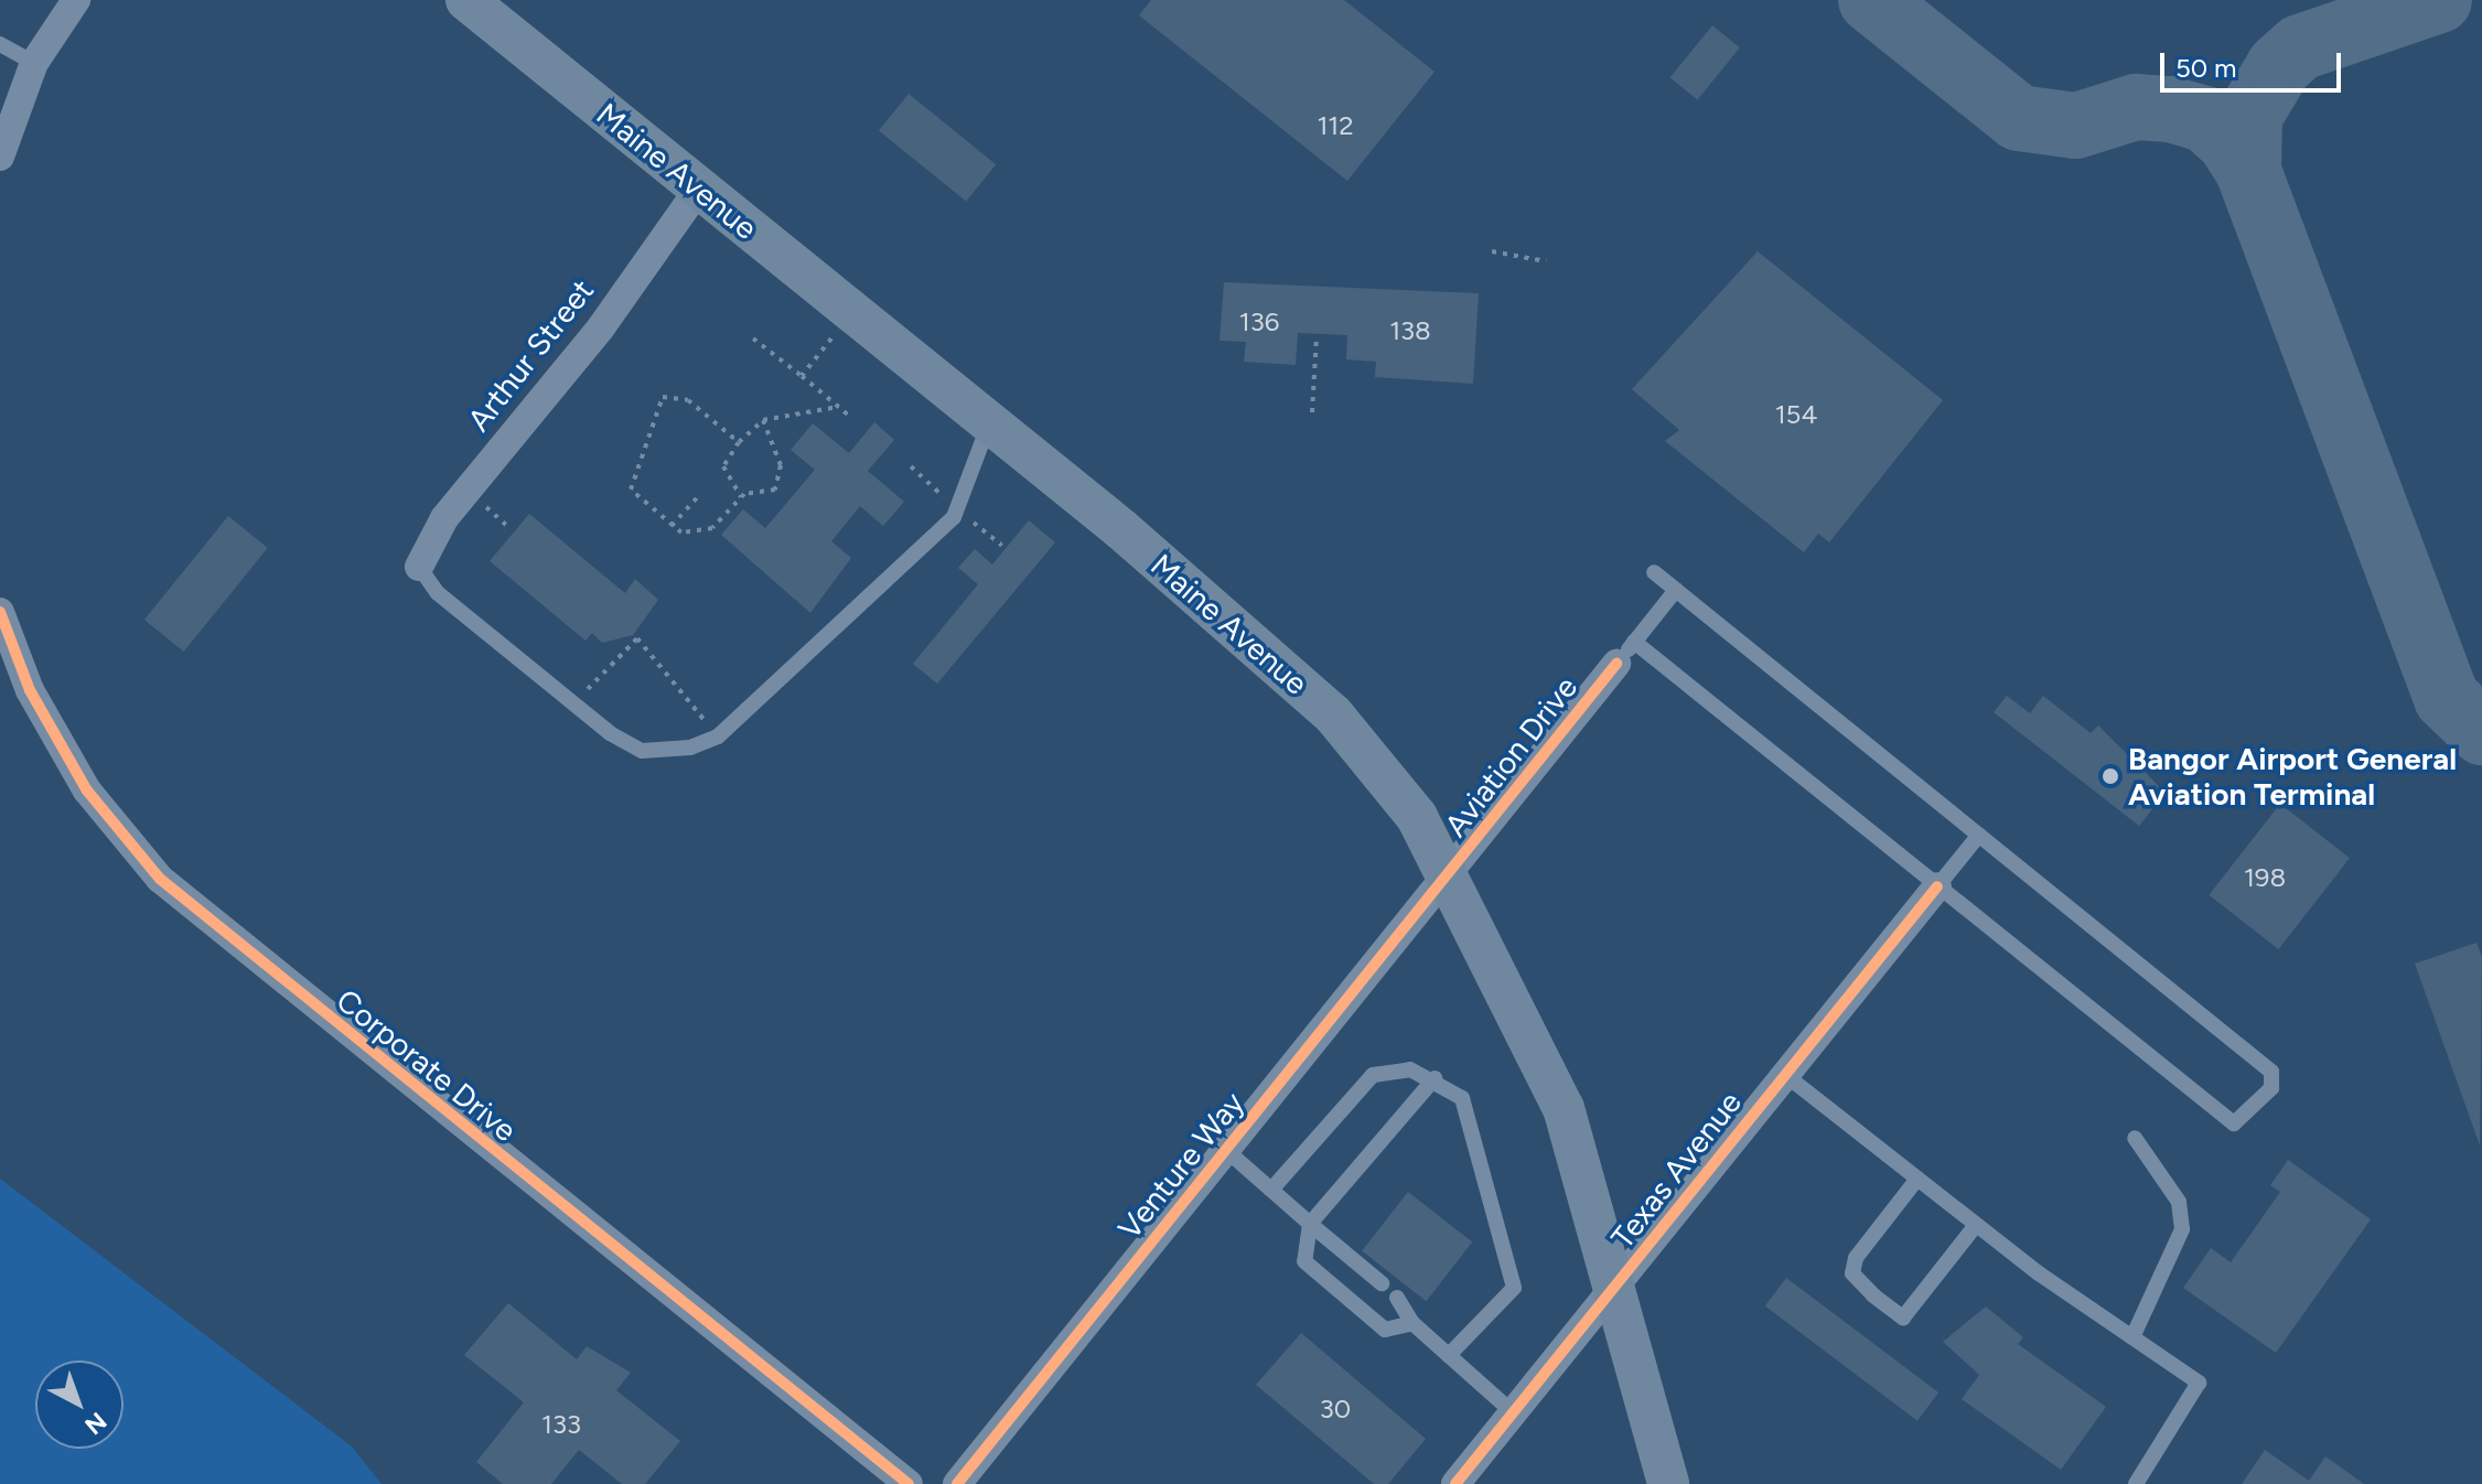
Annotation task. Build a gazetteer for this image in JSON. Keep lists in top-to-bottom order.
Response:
{
  "streets": {
    "main road": ["Maine Avenue"],
    "street": [
      "Arthur Street",
      "Aviation Drive",
      "Corporate Drive",
      "Venture Way",
      "Texas Avenue"
    ]
  },
  "crossings": [
    ["Maine Avenue", "Arthur Street"],
    ["Maine Avenue", "Aviation Drive"],
    ["Maine Avenue", "Venture Way"],
    ["Maine Avenue", "Texas Avenue"],
    ["Aviation Drive", "Venture Way"]
  ],
  "places": ["Bangor Airport General Aviation Terminal"],
  "house_numbers": [
    "112",
    "136",
    "138",
    "154",
    "198",
    "30",
    "133"
  ],
  "scale_bar": "50 m",
  "north": "bottom right"
}
